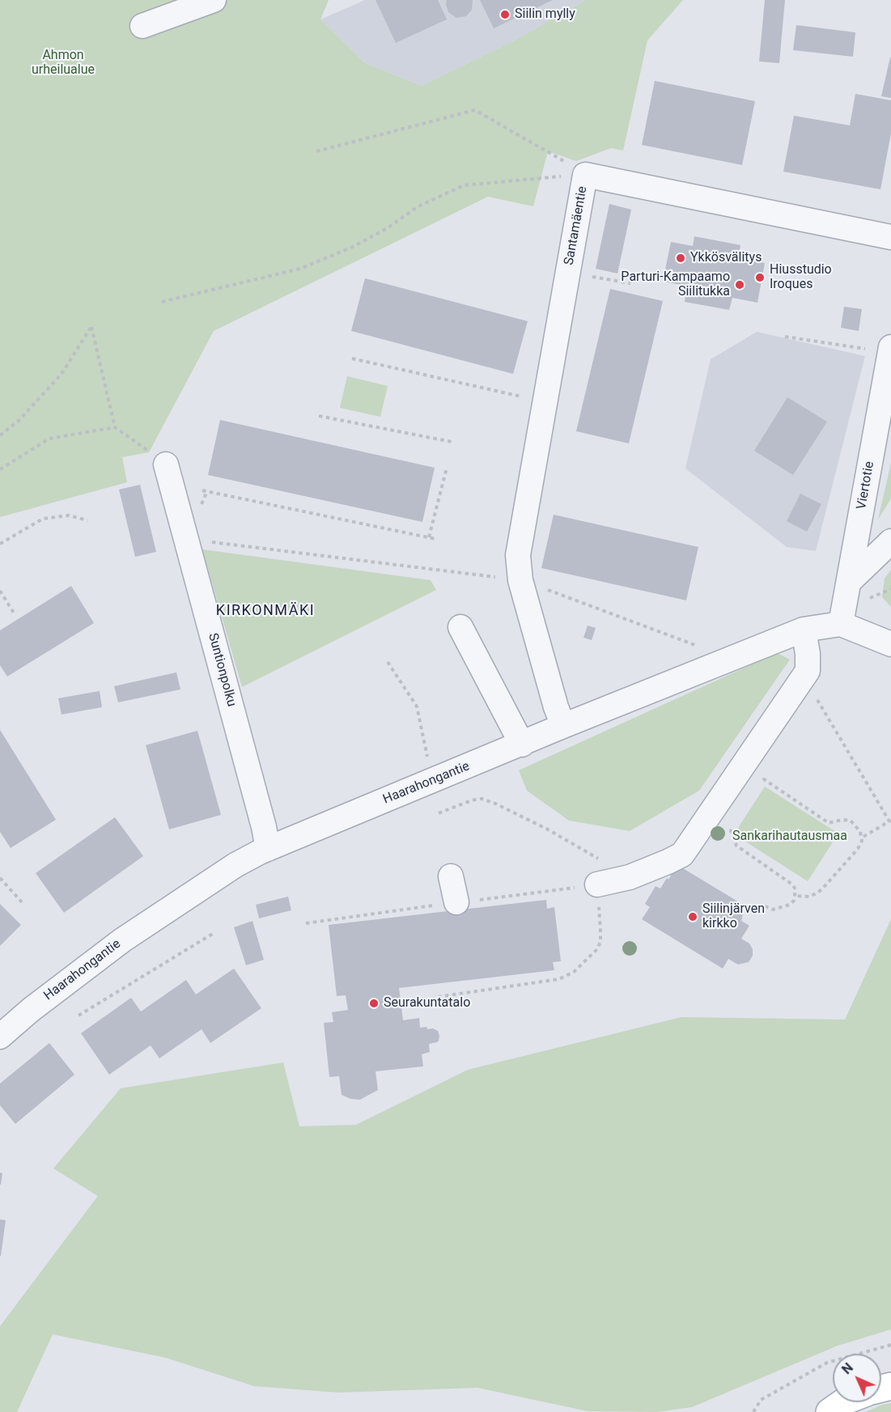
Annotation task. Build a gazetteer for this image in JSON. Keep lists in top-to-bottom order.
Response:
{
  "streets": {
    "street": [
      "Santamäentie",
      "Viertotie",
      "Suntionpolku",
      "Haarahongantie"
    ]
  },
  "crossings": [
    ["Santamäentie", "Haarahongantie"],
    ["Viertotie", "Haarahongantie"],
    ["Suntionpolku", "Haarahongantie"]
  ],
  "districts": ["KIRKONMÄKI"],
  "parks": ["Ahmon urheilualue", "Sankarihautausmaa"],
  "places": [
    "Siilin mylly",
    "Ykkösvälitys",
    "Hiusstudio Iroques",
    "Parturi-Kampaamo Siilitukka",
    "Siilinjärven kirkko",
    "Seurakuntatalo"
  ],
  "north": "top left"
}
